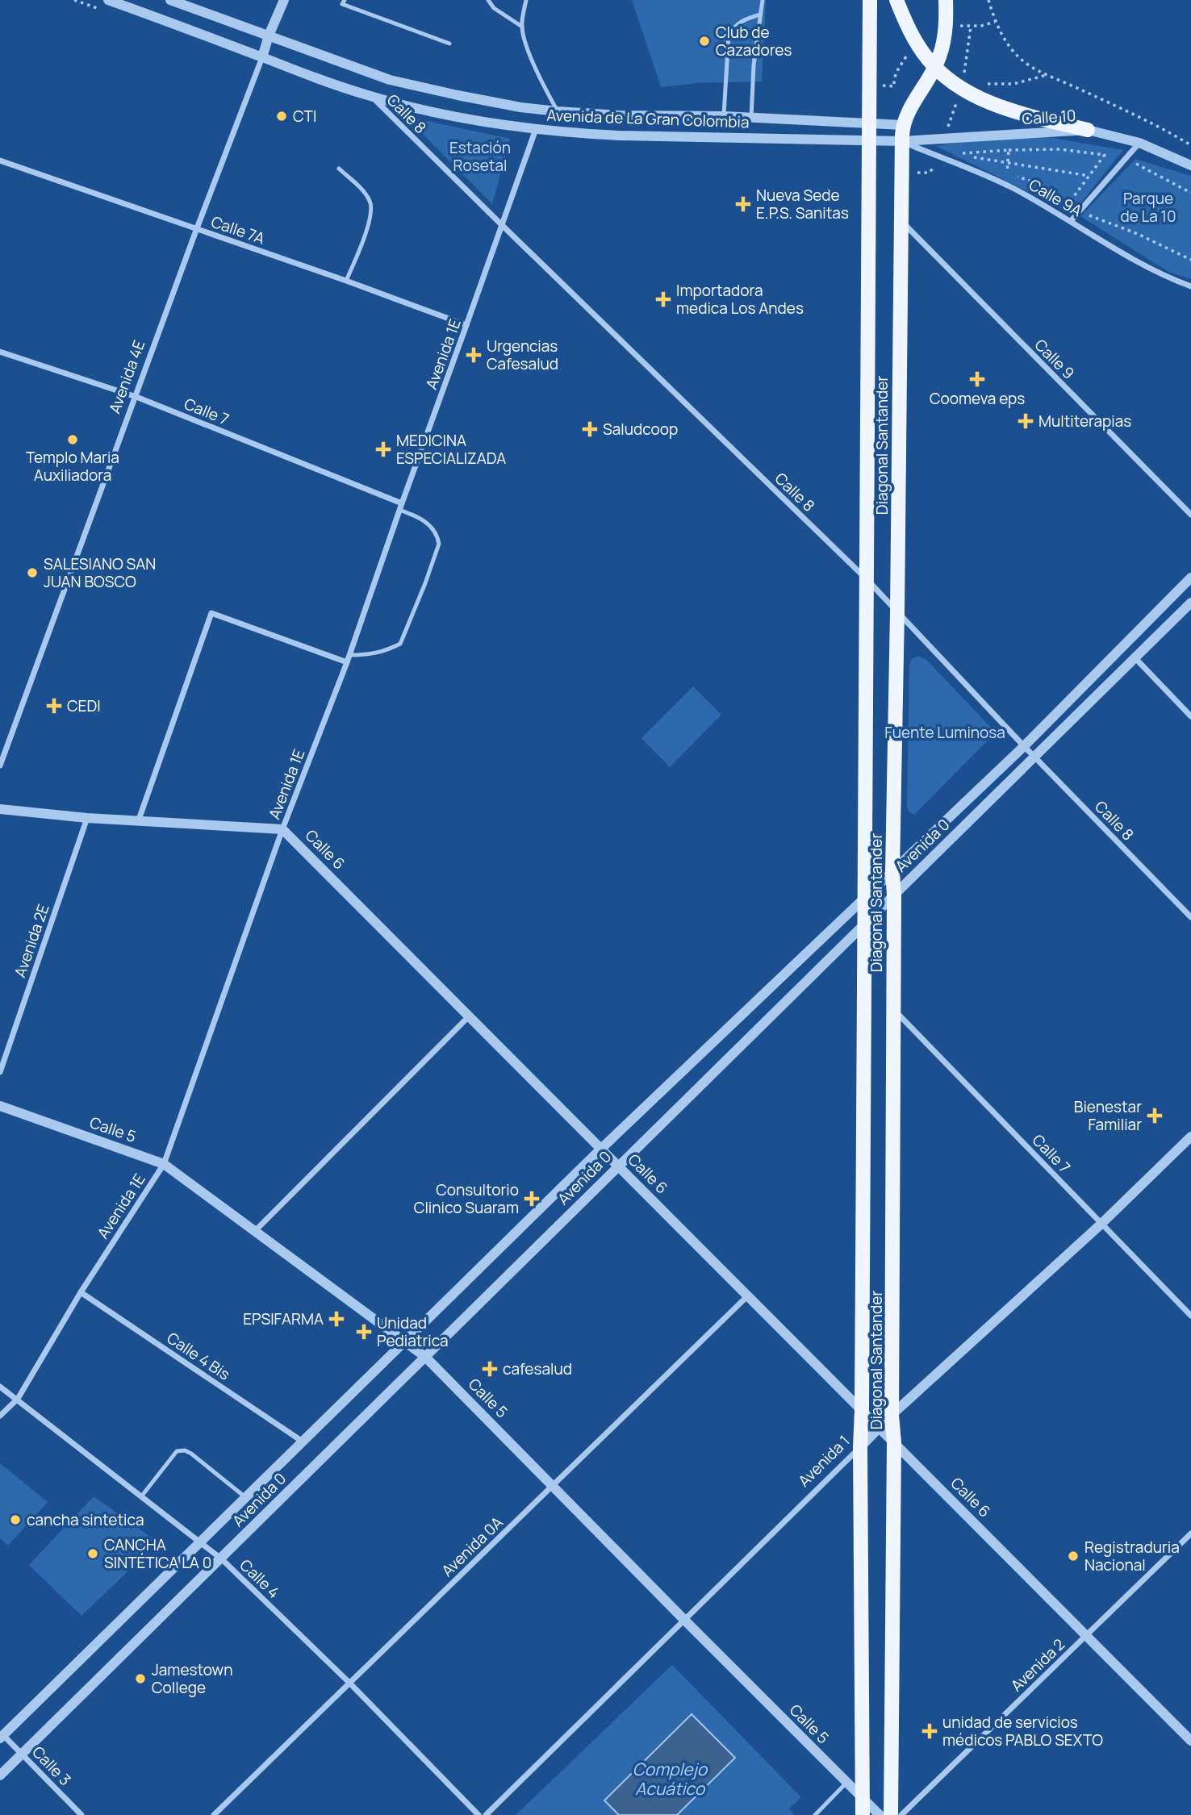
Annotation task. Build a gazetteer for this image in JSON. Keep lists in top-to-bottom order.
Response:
{
  "streets": {
    "main road": ["Diagonal Santander"],
    "street": [
      "Calle 8",
      "Calle 10",
      "Avenida de La Gran Colombia",
      "Calle 9A",
      "Calle 7A",
      "Avenida 1E",
      "Calle 9",
      "Avenida 4E",
      "Calle 7",
      "Avenida 0",
      "Calle 6",
      "Avenida 2E",
      "Calle 5",
      "Calle 4 Bis",
      "Avenida 1",
      "Avenida 0A",
      "Calle 4",
      "Avenida 2",
      "Calle 3"
    ]
  },
  "crossings": [
    ["Calle 8", "Avenida de La Gran Colombia"],
    ["Calle 8", "Avenida 1E"],
    ["Calle 8", "Diagonal Santander"],
    ["Calle 8", "Avenida 0"],
    ["Calle 10", "Avenida de La Gran Colombia"],
    ["Calle 10", "Calle 9A"],
    ["Calle 10", "Diagonal Santander"],
    ["Avenida de La Gran Colombia", "Calle 9A"],
    ["Avenida de La Gran Colombia", "Avenida 1E"],
    ["Avenida de La Gran Colombia", "Avenida 4E"],
    ["Avenida de La Gran Colombia", "Diagonal Santander"],
    ["Calle 9A", "Diagonal Santander"],
    ["Calle 7A", "Avenida 1E"],
    ["Calle 7A", "Avenida 4E"],
    ["Avenida 1E", "Calle 7"],
    ["Avenida 1E", "Calle 6"],
    ["Avenida 1E", "Calle 5"],
    ["Avenida 1E", "Calle 4 Bis"],
    ["Avenida 1E", "Calle 4"],
    ["Calle 9", "Diagonal Santander"],
    ["Avenida 4E", "Calle 7"],
    ["Calle 7", "Diagonal Santander"],
    ["Calle 7", "Avenida 1"],
    ["Diagonal Santander", "Avenida 0"],
    ["Diagonal Santander", "Calle 6"],
    ["Diagonal Santander", "Calle 5"],
    ["Diagonal Santander", "Avenida 1"],
    ["Avenida 0", "Calle 6"],
    ["Avenida 0", "Calle 5"],
    ["Avenida 0", "Calle 4 Bis"],
    ["Avenida 0", "Calle 4"],
    ["Avenida 0", "Calle 3"],
    ["Calle 6", "Avenida 2E"],
    ["Calle 6", "Avenida 1"],
    ["Calle 6", "Avenida 0A"],
    ["Calle 6", "Avenida 2"],
    ["Calle 5", "Avenida 1"],
    ["Calle 5", "Avenida 0A"],
    ["Avenida 0A", "Calle 4"]
  ],
  "water": ["Complejo Acuático"],
  "parks": ["Estación Rosetal", "Parque de La 10", "Fuente Luminosa"],
  "places": {
    "other": [
      "Club de Cazadores",
      "CTI",
      "Templo Maria Auxiliadora",
      "SALESIANO SAN JUAN BOSCO",
      "cancha sintetica",
      "CANCHA SINTÉTICA LA 0",
      "Registraduria Nacional",
      "Jamestown College"
    ],
    "health": [
      "Nueva Sede E.P.S. Sanitas",
      "Importadora medica Los Andes",
      "Urgencias Cafesalud",
      "Coomeva eps",
      "Multiterapias",
      "Saludcoop",
      "MEDICINA ESPECIALIZADA",
      "CEDI",
      "Bienestar Familiar",
      "Consultorio Clinico Suaram",
      "EPSIFARMA",
      "Unidad Pediatrica",
      "cafesalud",
      "unidad de servicios médicos PABLO SEXTO"
    ]
  }
}
